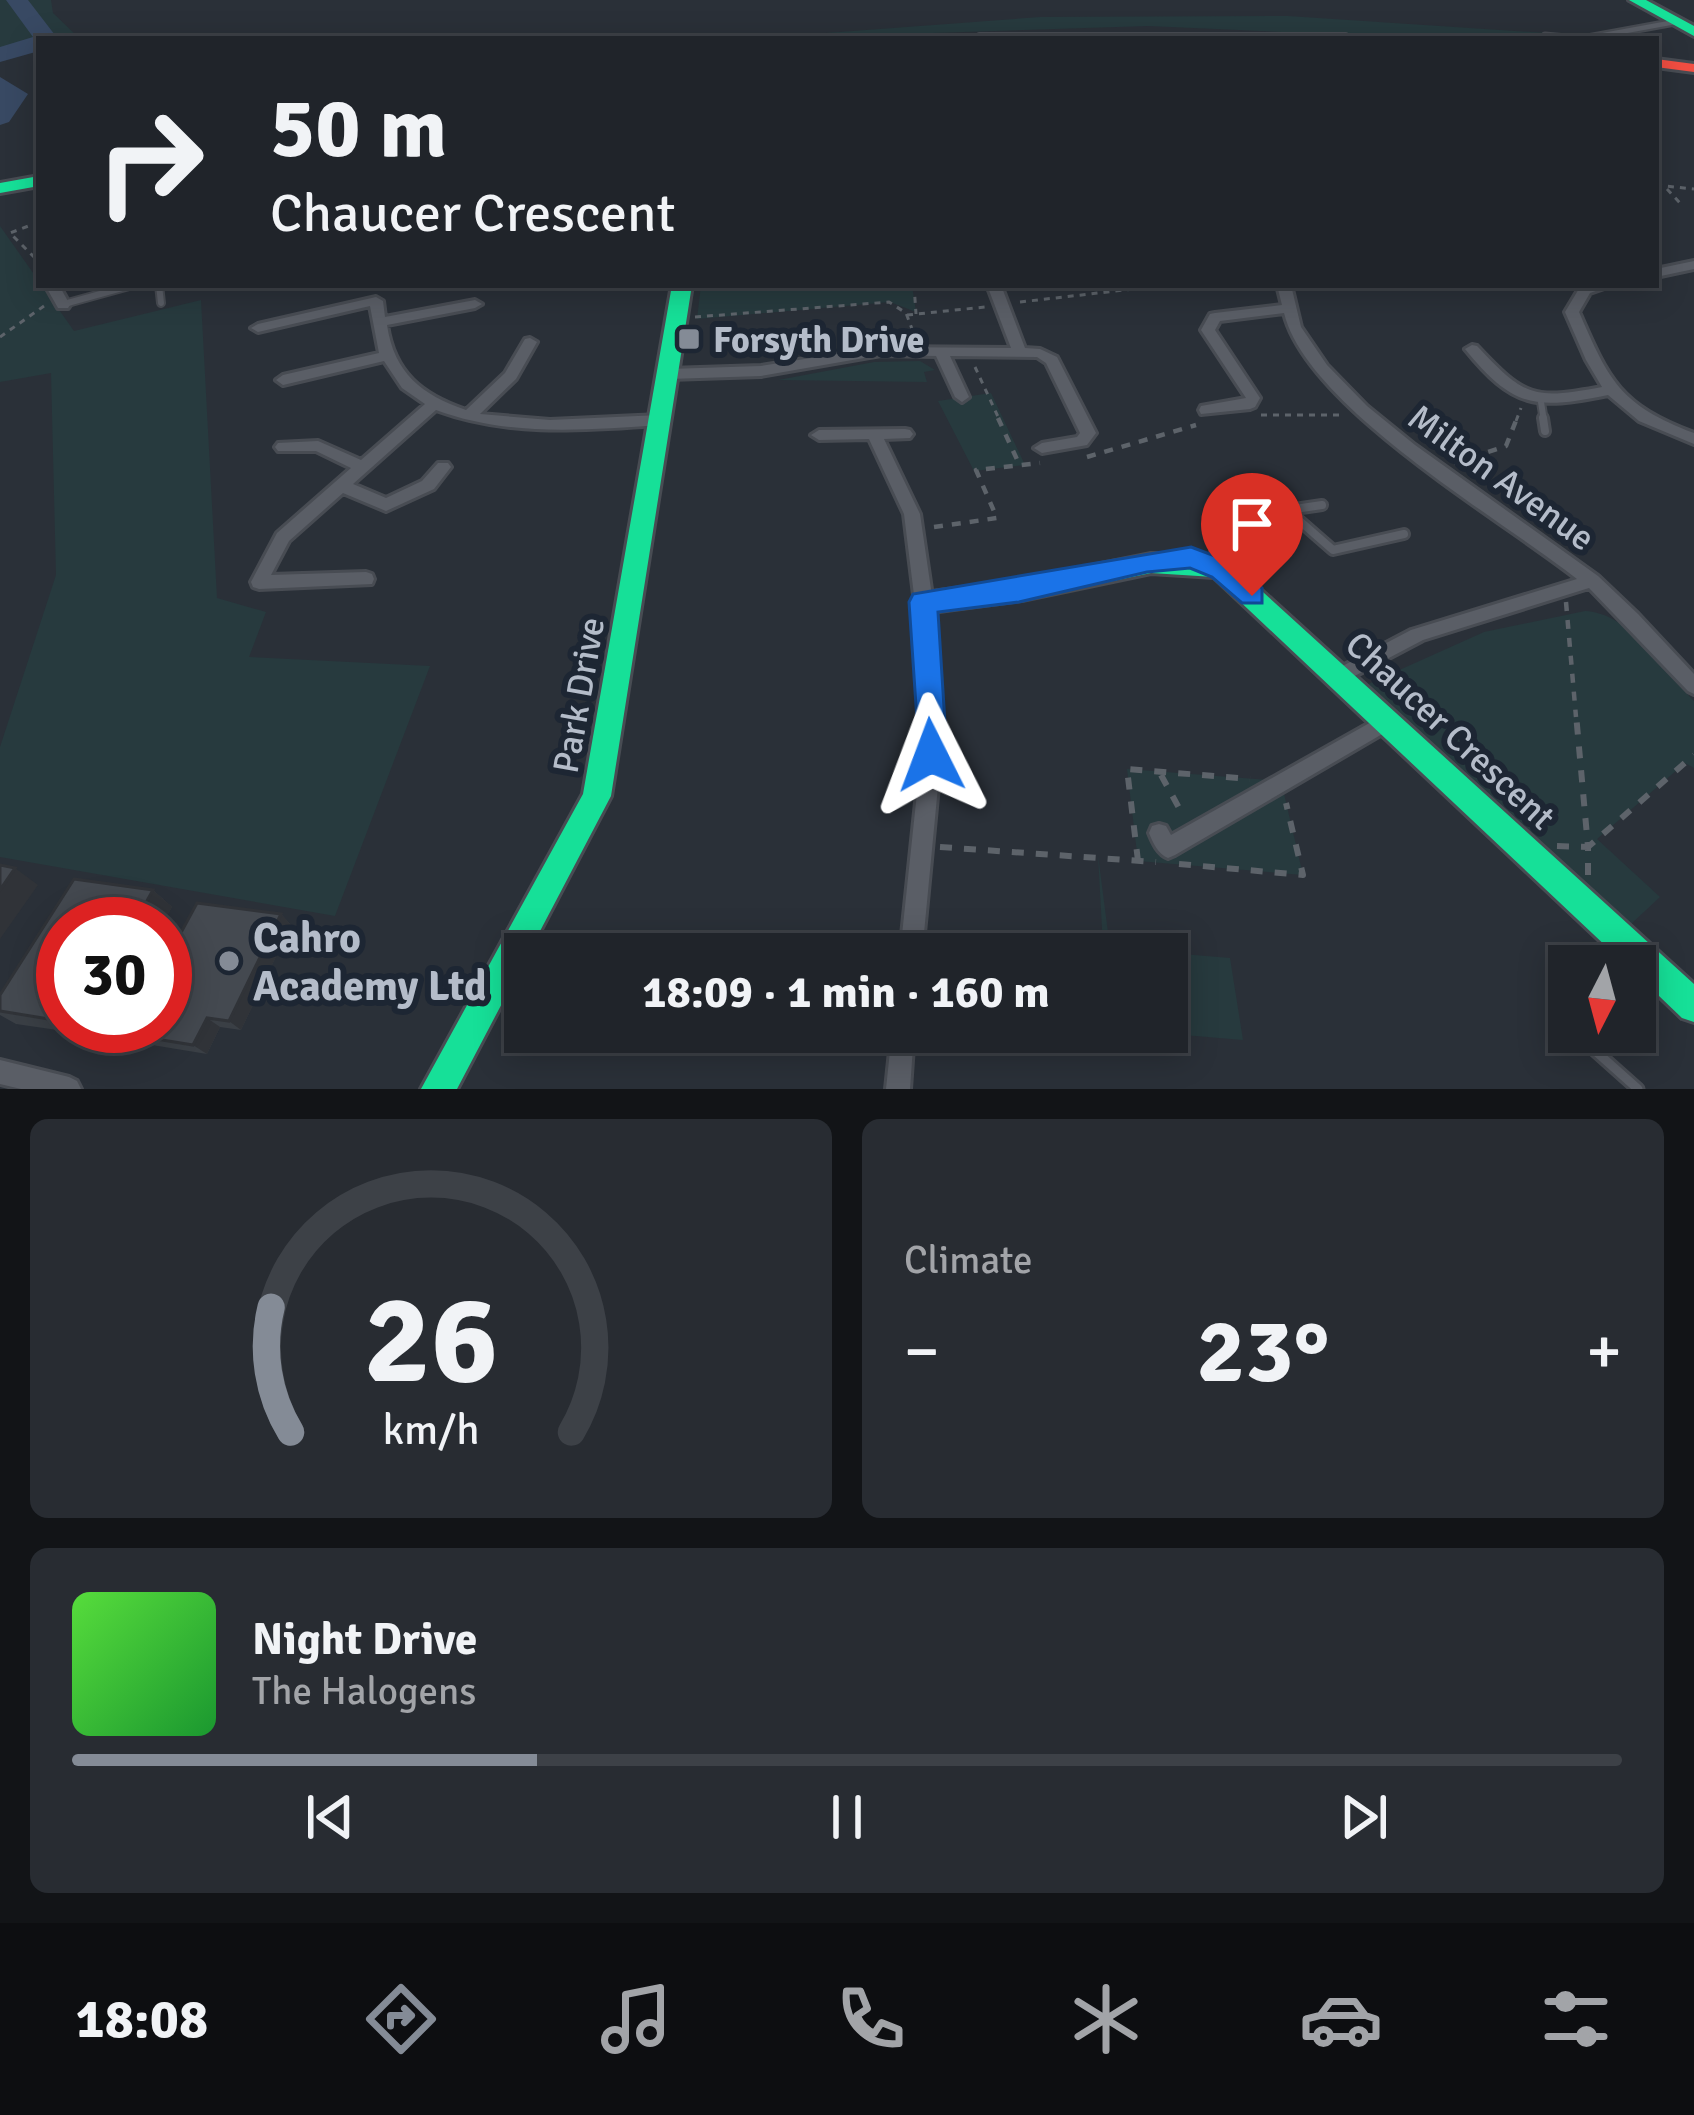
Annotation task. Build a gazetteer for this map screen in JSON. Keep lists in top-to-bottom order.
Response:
{
  "streets": {
    "main road": ["Park Drive", "Chaucer Crescent"],
    "street": ["Milton Avenue"]
  },
  "places": {
    "transit": ["Forsyth Drive"],
    "other": ["Cahro Academy Ltd"]
  },
  "north": "bottom",
  "page": {
    "turn": ["50 m", "Chaucer Crescent"],
    "limit": "30",
    "trip": "18:09 · 1 min · 160 m",
    "tile": "Climate",
    "heat": ["−", "23°", "+"],
    "song": ["Night Drive", "The Halogens"],
    "tabs": "18:08",
    "gauge": ["26", "km/h"]
  }
}
